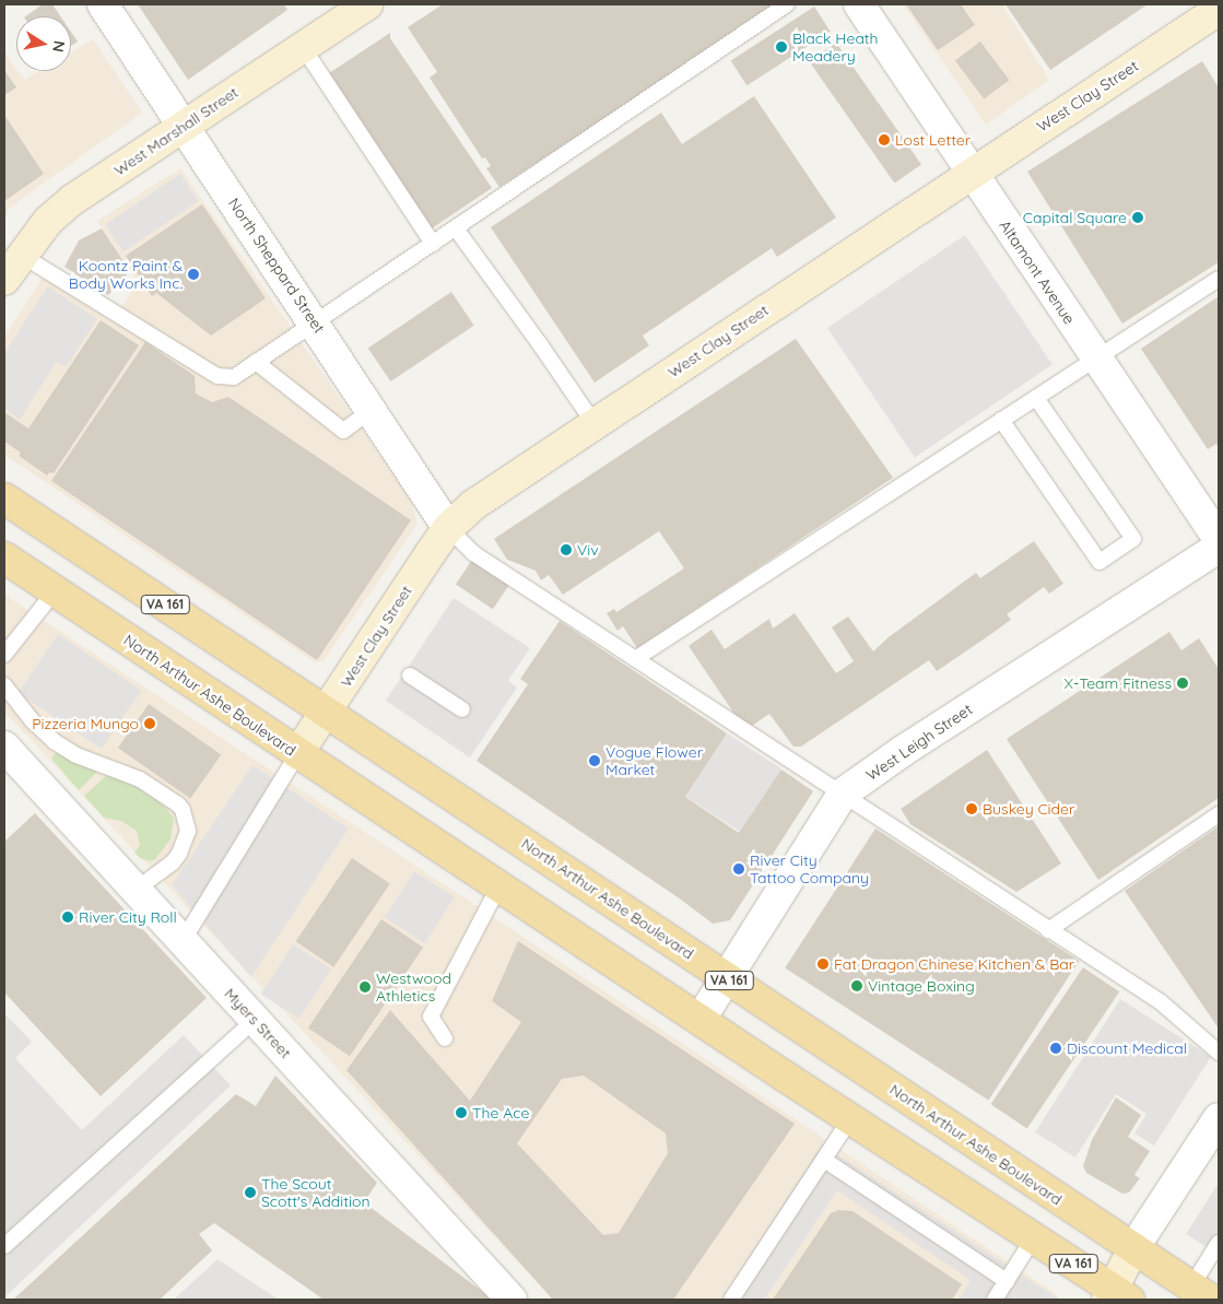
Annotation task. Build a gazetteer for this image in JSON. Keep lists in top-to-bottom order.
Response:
{
  "streets": {
    "main road": ["VA 161", "North Arthur Ashe Boulevard"],
    "street": [
      "West Clay Street",
      "West Marshall Street",
      "North Sheppard Street",
      "Altamont Avenue",
      "West Leigh Street",
      "Myers Street"
    ]
  },
  "crossings": [
    ["West Clay Street", "North Sheppard Street"],
    ["West Clay Street", "Altamont Avenue"],
    ["West Clay Street", "North Arthur Ashe Boulevard"],
    ["West Marshall Street", "North Sheppard Street"],
    ["North Arthur Ashe Boulevard", "West Leigh Street"]
  ],
  "places": [
    "Black Heath Meadery",
    "Lost Letter",
    "Capital Square",
    "Koontz Paint & Body Works Inc.",
    "Viv",
    "X-Team Fitness",
    "Pizzeria Mungo",
    "Vogue Flower Market",
    "Buskey Cider",
    "River City Tattoo Company",
    "River City Roll",
    "Fat Dragon Chinese Kitchen & Bar",
    "Vintage Boxing",
    "Westwood Athletics",
    "Discount Medical",
    "The Ace",
    "The Scout Scott's Addition"
  ],
  "north": "right"
}
